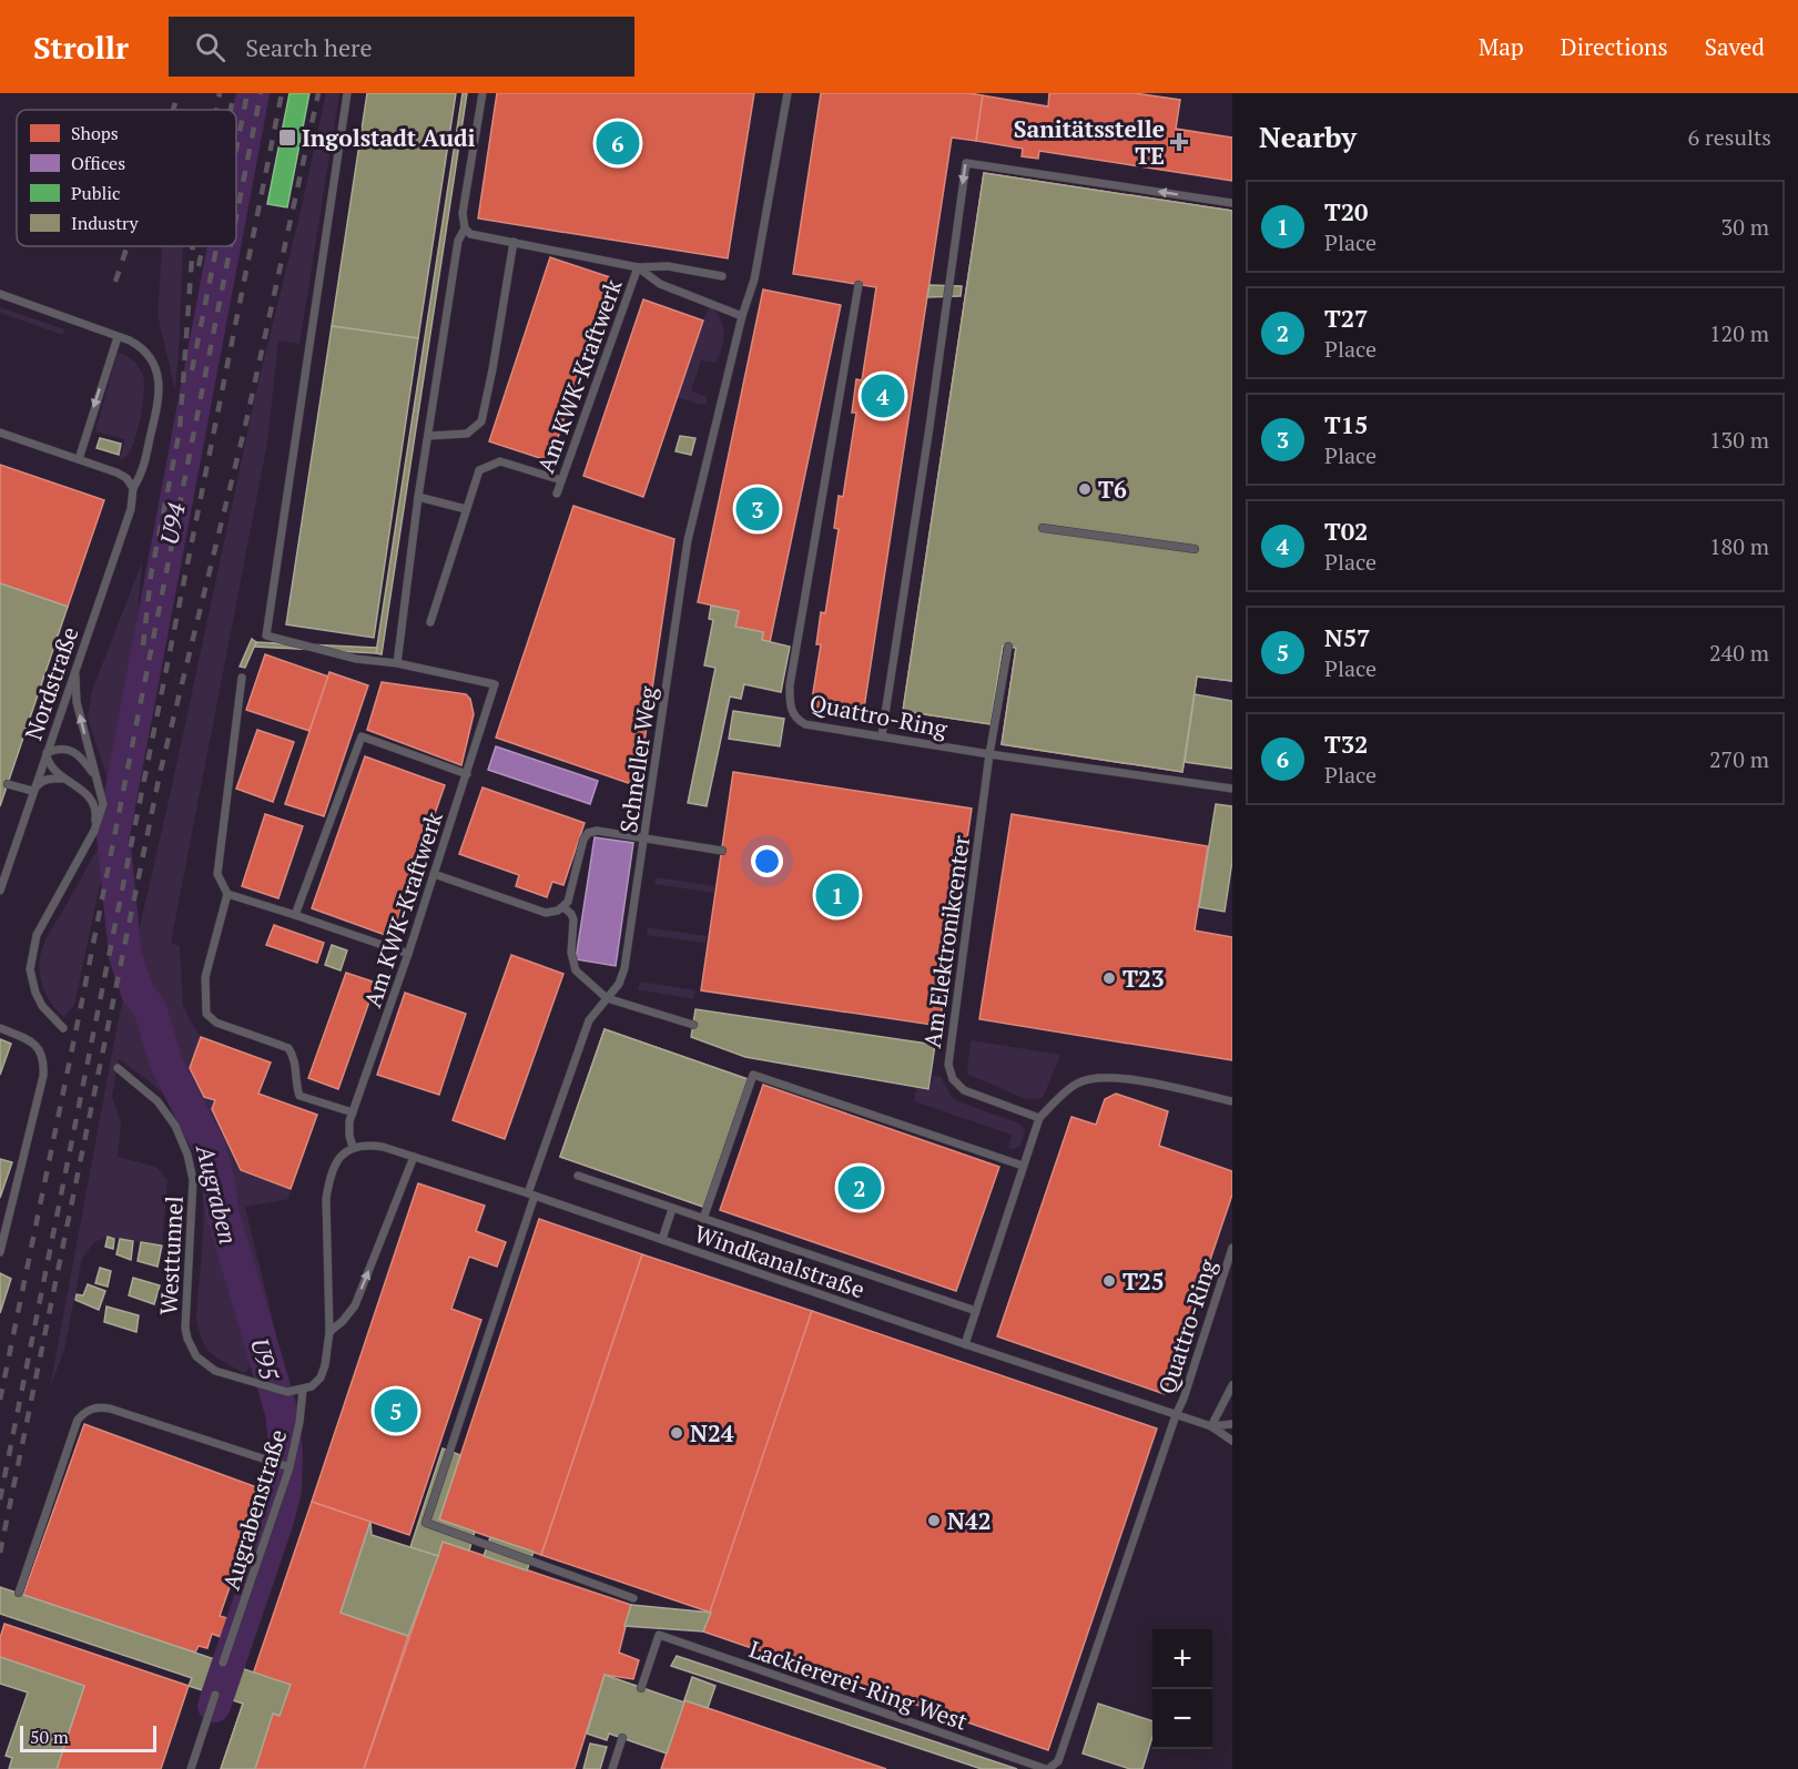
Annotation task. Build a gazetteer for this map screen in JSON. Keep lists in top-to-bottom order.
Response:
{
  "streets": {
    "lane": [
      "Am KWK-Kraftwerk",
      "Nordstraße",
      "Quattro-Ring",
      "Schneller Weg",
      "Am Elektronikcenter",
      "Westtunnel",
      "Windkanalstraße",
      "Augrabenstraße",
      "Lackiererei-Ring West"
    ]
  },
  "crossings": [
    ["Am KWK-Kraftwerk", "Schneller Weg"],
    ["Am KWK-Kraftwerk", "Windkanalstraße"],
    ["Quattro-Ring", "Am Elektronikcenter"],
    ["Quattro-Ring", "Windkanalstraße"],
    ["Quattro-Ring", "Lackiererei-Ring West"],
    ["Schneller Weg", "Windkanalstraße"],
    ["Westtunnel", "Augrabenstraße"]
  ],
  "water": ["U94", "Augraben", "U95"],
  "places": {
    "transit": ["Ingolstadt Audi"],
    "health": ["Sanitätsstelle TE"],
    "other": [
      "T6",
      "T23",
      "T25",
      "N24",
      "N42"
    ]
  },
  "legend": [
    "Shops",
    "Offices",
    "Public",
    "Industry"
  ],
  "scale_bar": "50 m",
  "page": {
    "header": "Strollr",
    "search": "Search here",
    "nav": ["Map", "Directions", "Saved"],
    "heading": ["Nearby", "6 results"],
    "pins": [
      "6",
      "4",
      "3",
      "1",
      "2",
      "5"
    ],
    "list": [
      {
        "mark": "1",
        "name": "T20",
        "note": "Place",
        "value": "30 m"
      },
      {
        "mark": "2",
        "name": "T27",
        "note": "Place",
        "value": "120 m"
      },
      {
        "mark": "3",
        "name": "T15",
        "note": "Place",
        "value": "130 m"
      },
      {
        "mark": "4",
        "name": "T02",
        "note": "Place",
        "value": "180 m"
      },
      {
        "mark": "5",
        "name": "N57",
        "note": "Place",
        "value": "240 m"
      },
      {
        "mark": "6",
        "name": "T32",
        "note": "Place",
        "value": "270 m"
      }
    ],
    "map_buttons": ["+", "−"],
    "scale": "50 m"
  }
}
